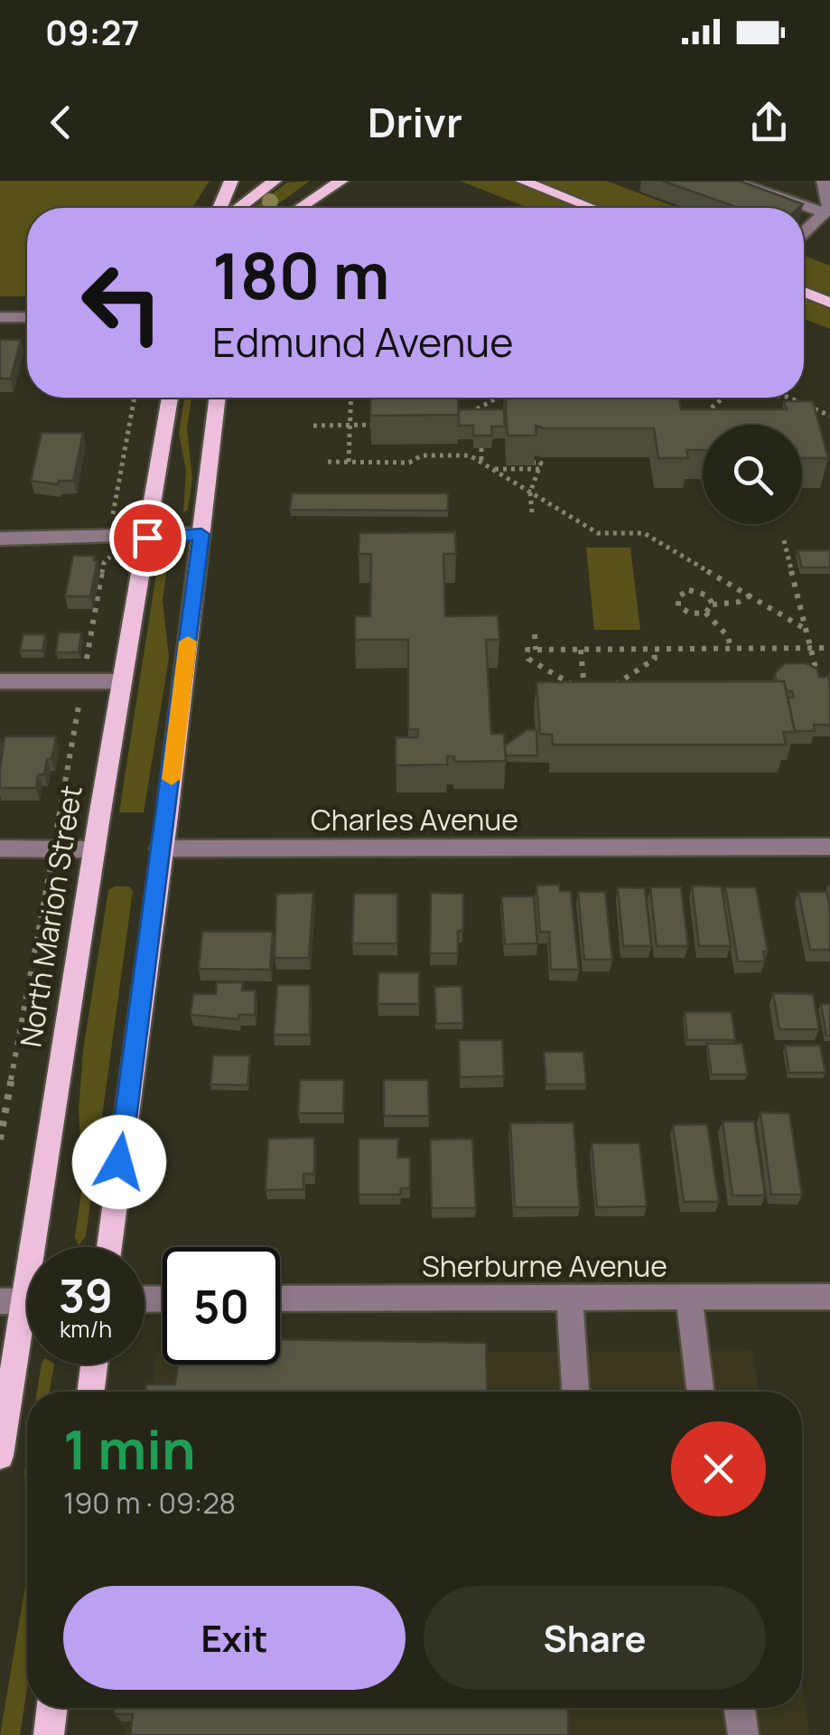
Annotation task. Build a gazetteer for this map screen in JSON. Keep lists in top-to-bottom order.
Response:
{
  "streets": {
    "main road": ["North Marion Street"],
    "street": ["Charles Avenue", "Sherburne Avenue"]
  },
  "page": {
    "status": "09:27",
    "header": "Drivr",
    "turn": ["180 m", "Edmund Avenue"],
    "speed": "39 km/h",
    "limit": "50",
    "heading": ["1 min", "190 m · 09:28"],
    "buttons": ["Exit", "Share"]
  }
}
